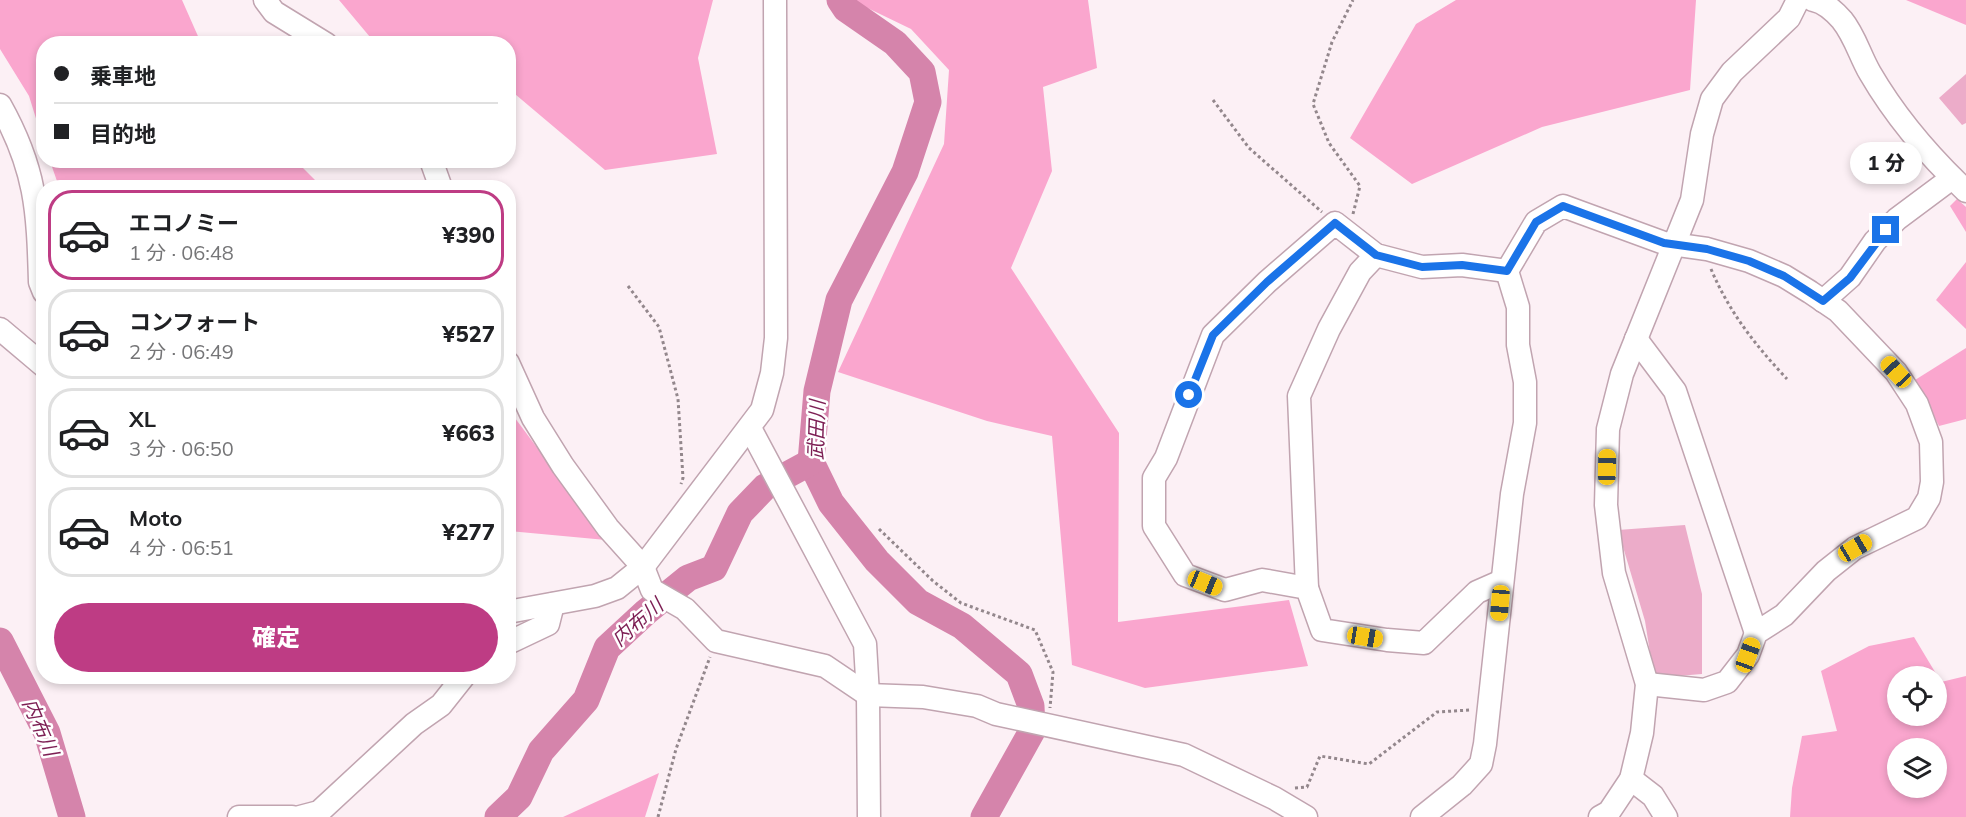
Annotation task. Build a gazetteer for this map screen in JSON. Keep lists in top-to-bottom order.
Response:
{
  "water": ["武田川", "内布川"],
  "page": {
    "banner": ["乗車地", "目的地"],
    "bubble": "1 分",
    "list": [
      {
        "name": "エコノミー",
        "note": "1 分 · 06:48",
        "value": "¥390"
      },
      {
        "name": "コンフォート",
        "note": "2 分 · 06:49",
        "value": "¥527"
      },
      {
        "name": "XL",
        "note": "3 分 · 06:50",
        "value": "¥663"
      },
      {
        "name": "Moto",
        "note": "4 分 · 06:51",
        "value": "¥277"
      }
    ],
    "buttons": "確定"
  }
}
